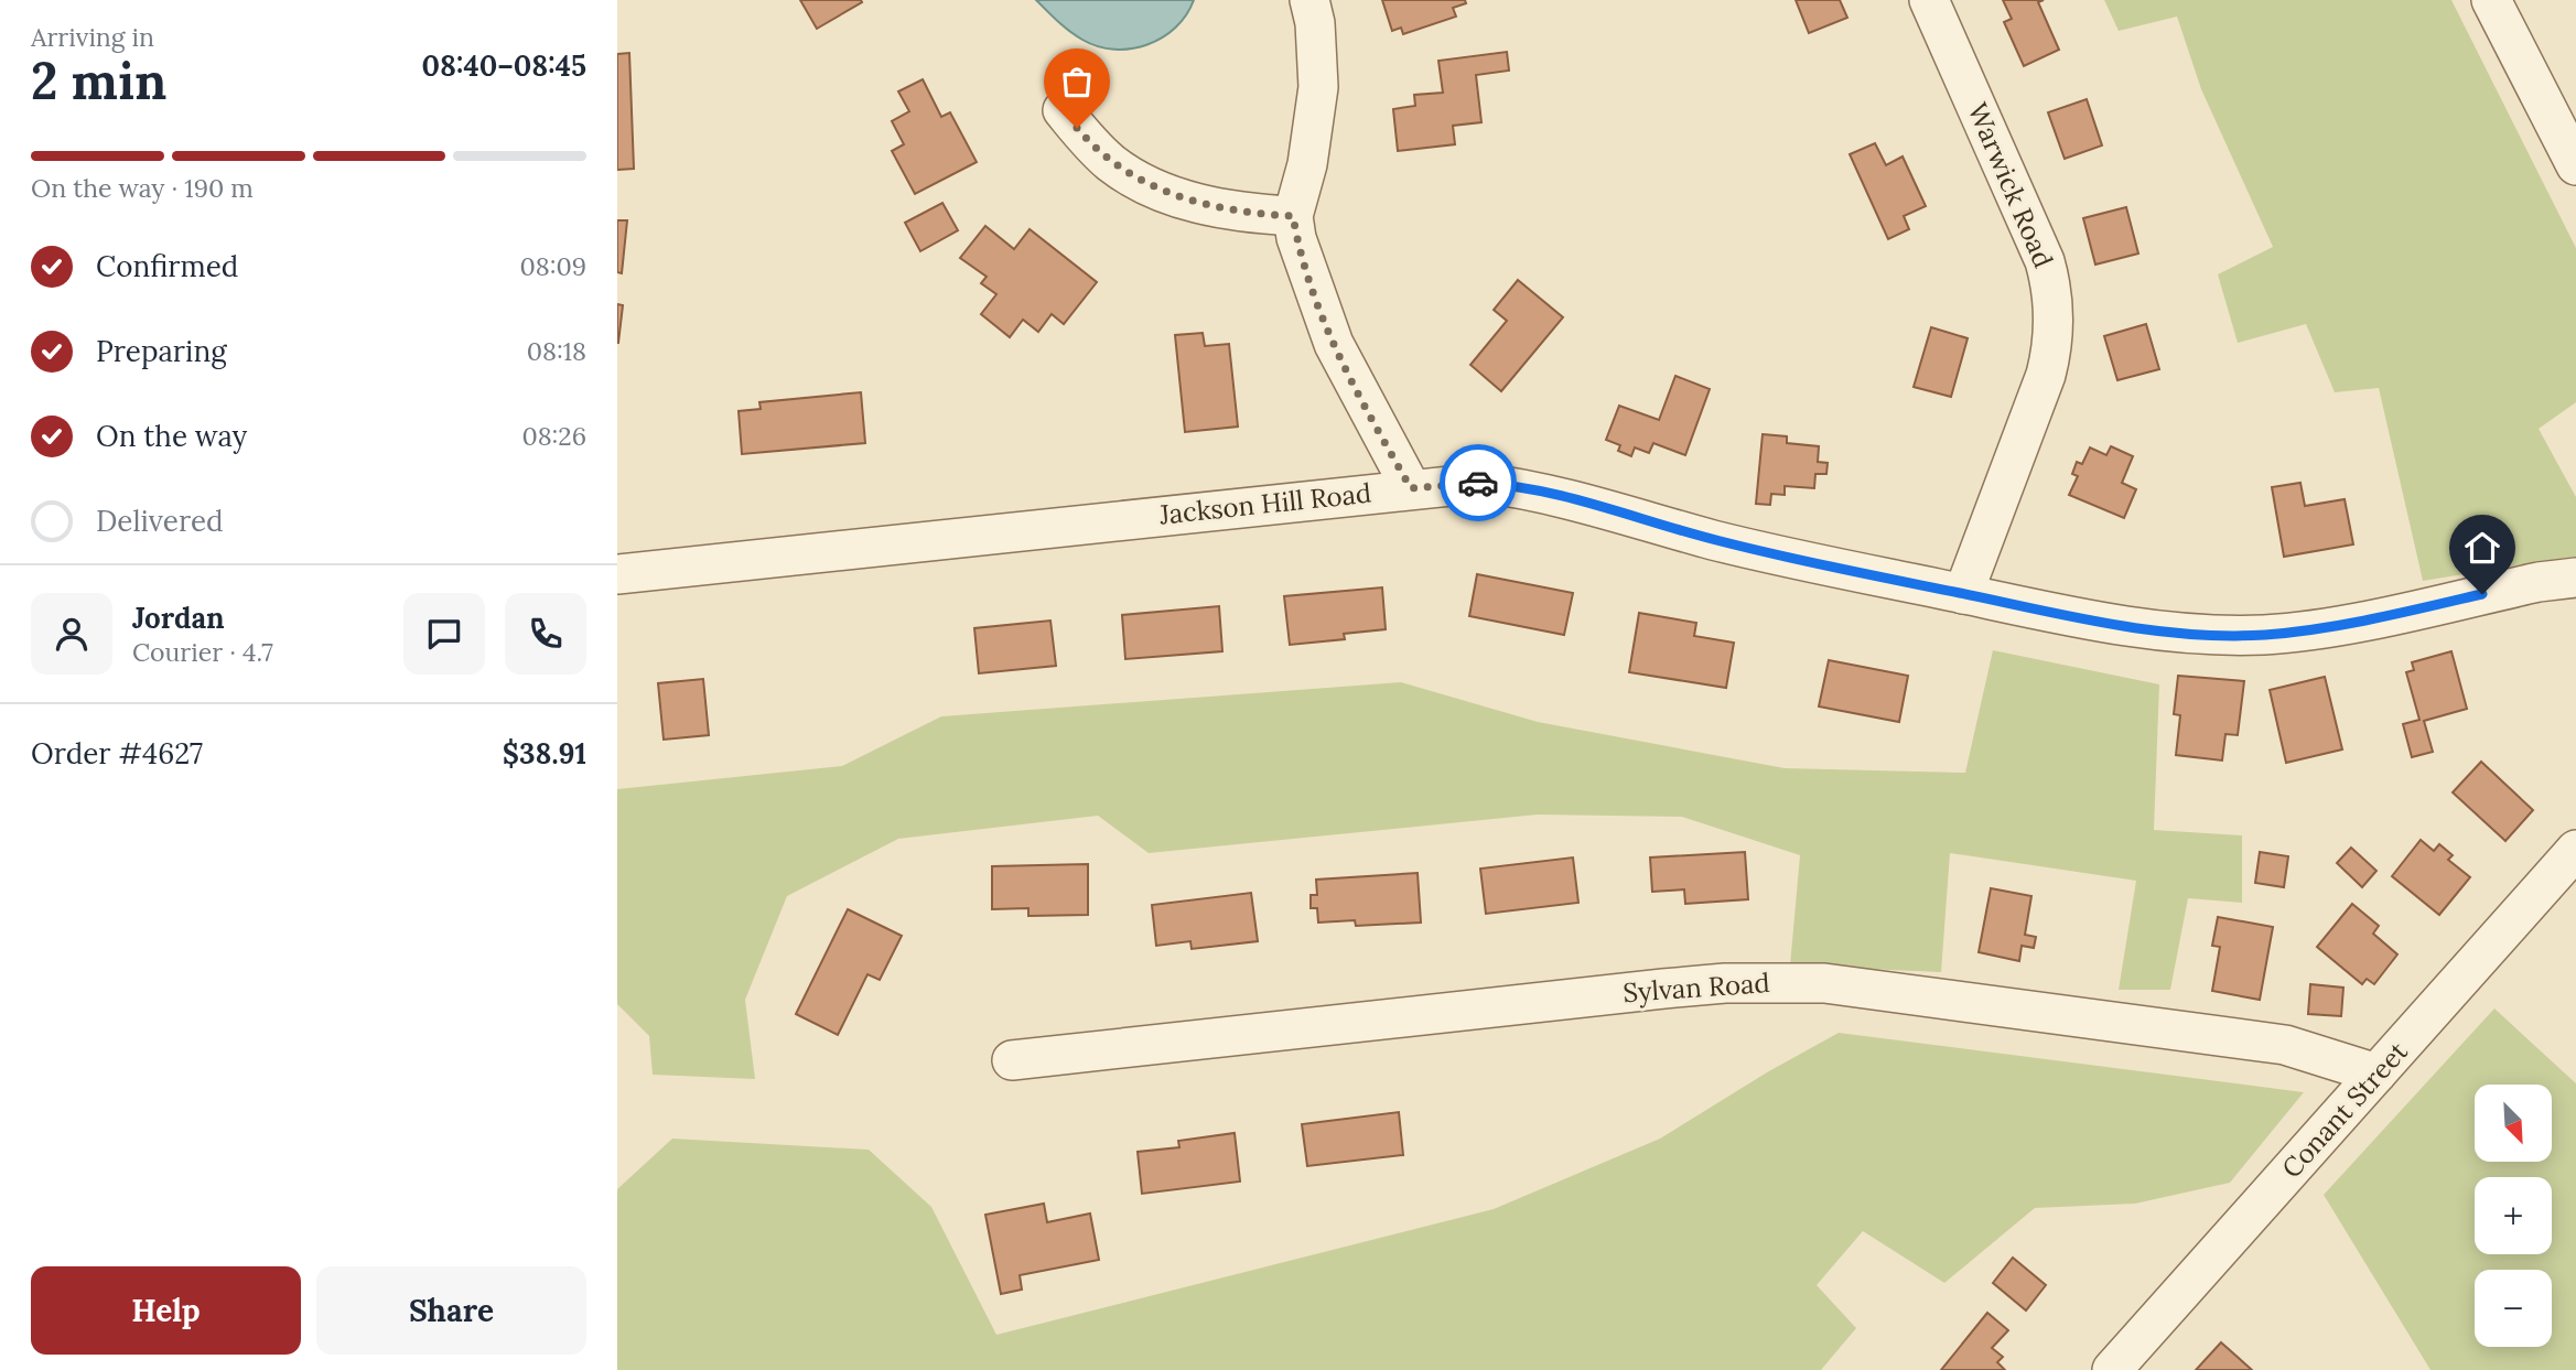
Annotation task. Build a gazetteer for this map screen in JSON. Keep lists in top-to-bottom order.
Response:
{
  "streets": {
    "street": [
      "Warwick Road",
      "Jackson Hill Road",
      "Sylvan Road",
      "Conant Street"
    ]
  },
  "crossings": [
    ["Warwick Road", "Jackson Hill Road"],
    ["Sylvan Road", "Conant Street"]
  ],
  "north": "bottom right",
  "page": {
    "heading": ["2 min", "Arriving in", "08:40–08:45"],
    "panel": [
      "Jordan",
      "Courier · 4.7",
      "Order #4627",
      "$38.91"
    ],
    "bar": "On the way · 190 m",
    "list": [
      ["Confirmed", "08:09"],
      ["Preparing", "08:18"],
      ["On the way", "08:26"],
      "Delivered"
    ],
    "map_buttons": ["+", "−"],
    "buttons": ["Help", "Share"]
  }
}
